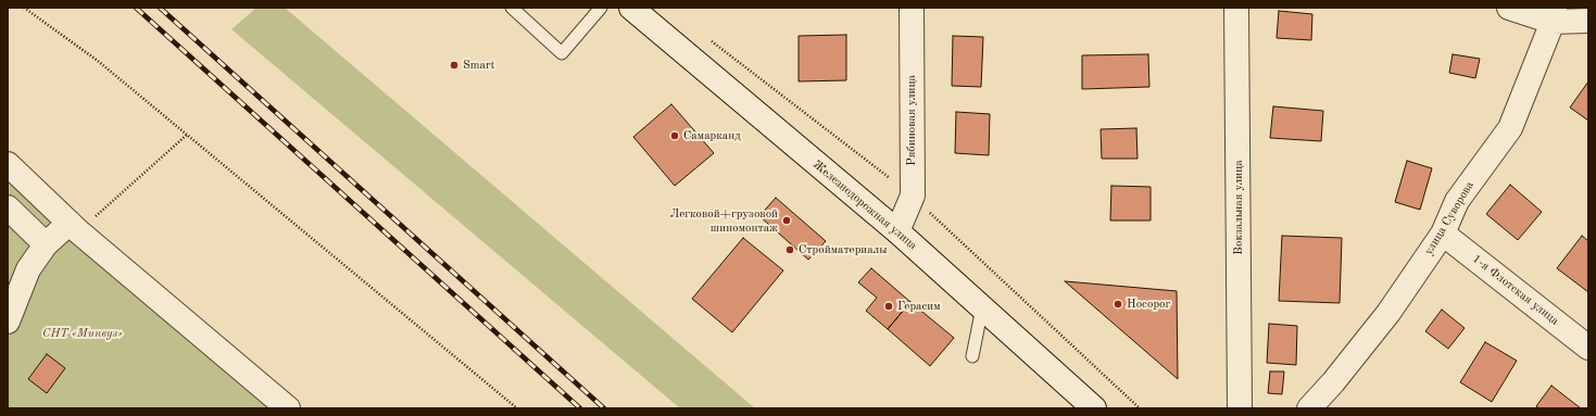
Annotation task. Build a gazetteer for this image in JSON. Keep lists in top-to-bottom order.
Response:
{
  "streets": {
    "street": [
      "Рябиновая улица",
      "Железнодорожная улица",
      "Вокзальная улица",
      "улица Суворова",
      "1-я Флотская улица"
    ]
  },
  "crossings": [
    ["Рябиновая улица", "Железнодорожная улица"],
    ["улица Суворова", "1-я Флотская улица"]
  ],
  "parks": ["СНТ «Минвуз»"],
  "places": [
    "Smart",
    "Самарканд",
    "Легковой+грузовой шиномонтаж",
    "Стройматериалы",
    "Носорог",
    "Герасим"
  ]
}
